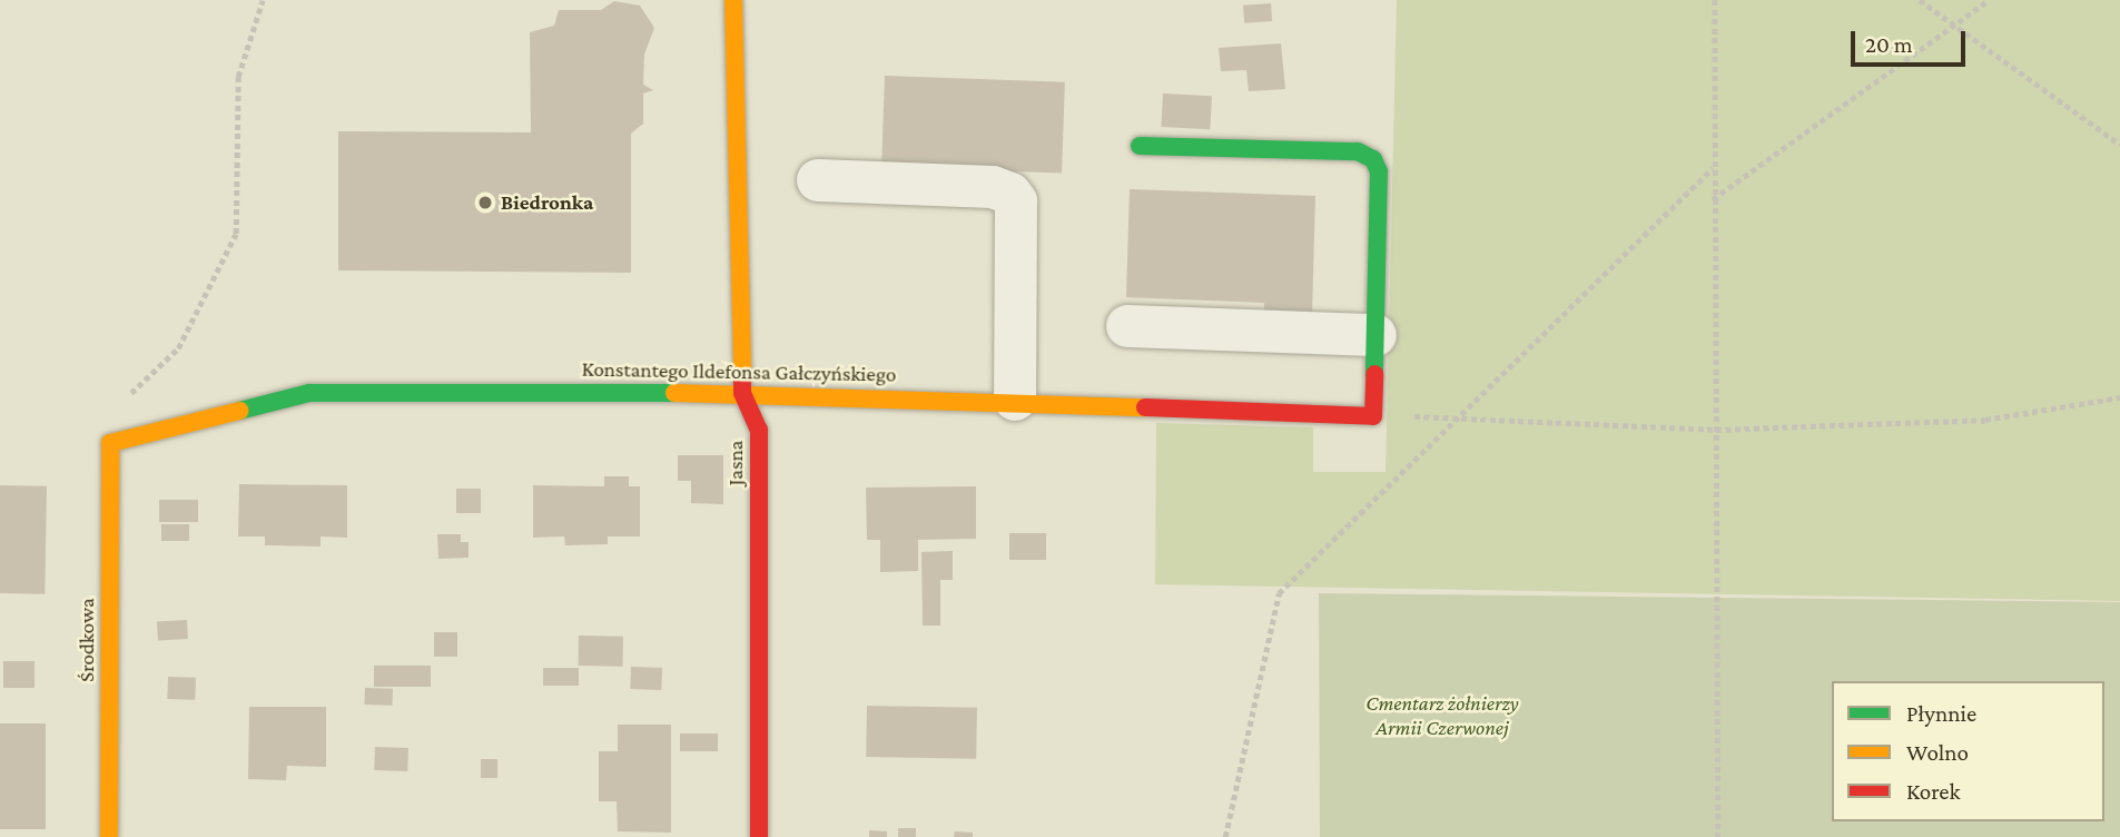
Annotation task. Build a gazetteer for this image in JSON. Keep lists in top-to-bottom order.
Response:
{
  "streets": {
    "street": ["Konstantego Ildefonsa Gałczyńskiego", "Jasna", "Środkowa"]
  },
  "crossings": [
    ["Konstantego Ildefonsa Gałczyńskiego", "Jasna"],
    ["Konstantego Ildefonsa Gałczyńskiego", "Środkowa"]
  ],
  "parks": ["Cmentarz żołnierzy Armii Czerwonej"],
  "places": ["Biedronka"],
  "legend": ["Płynnie", "Wolno", "Korek"],
  "scale_bar": "20 m"
}
